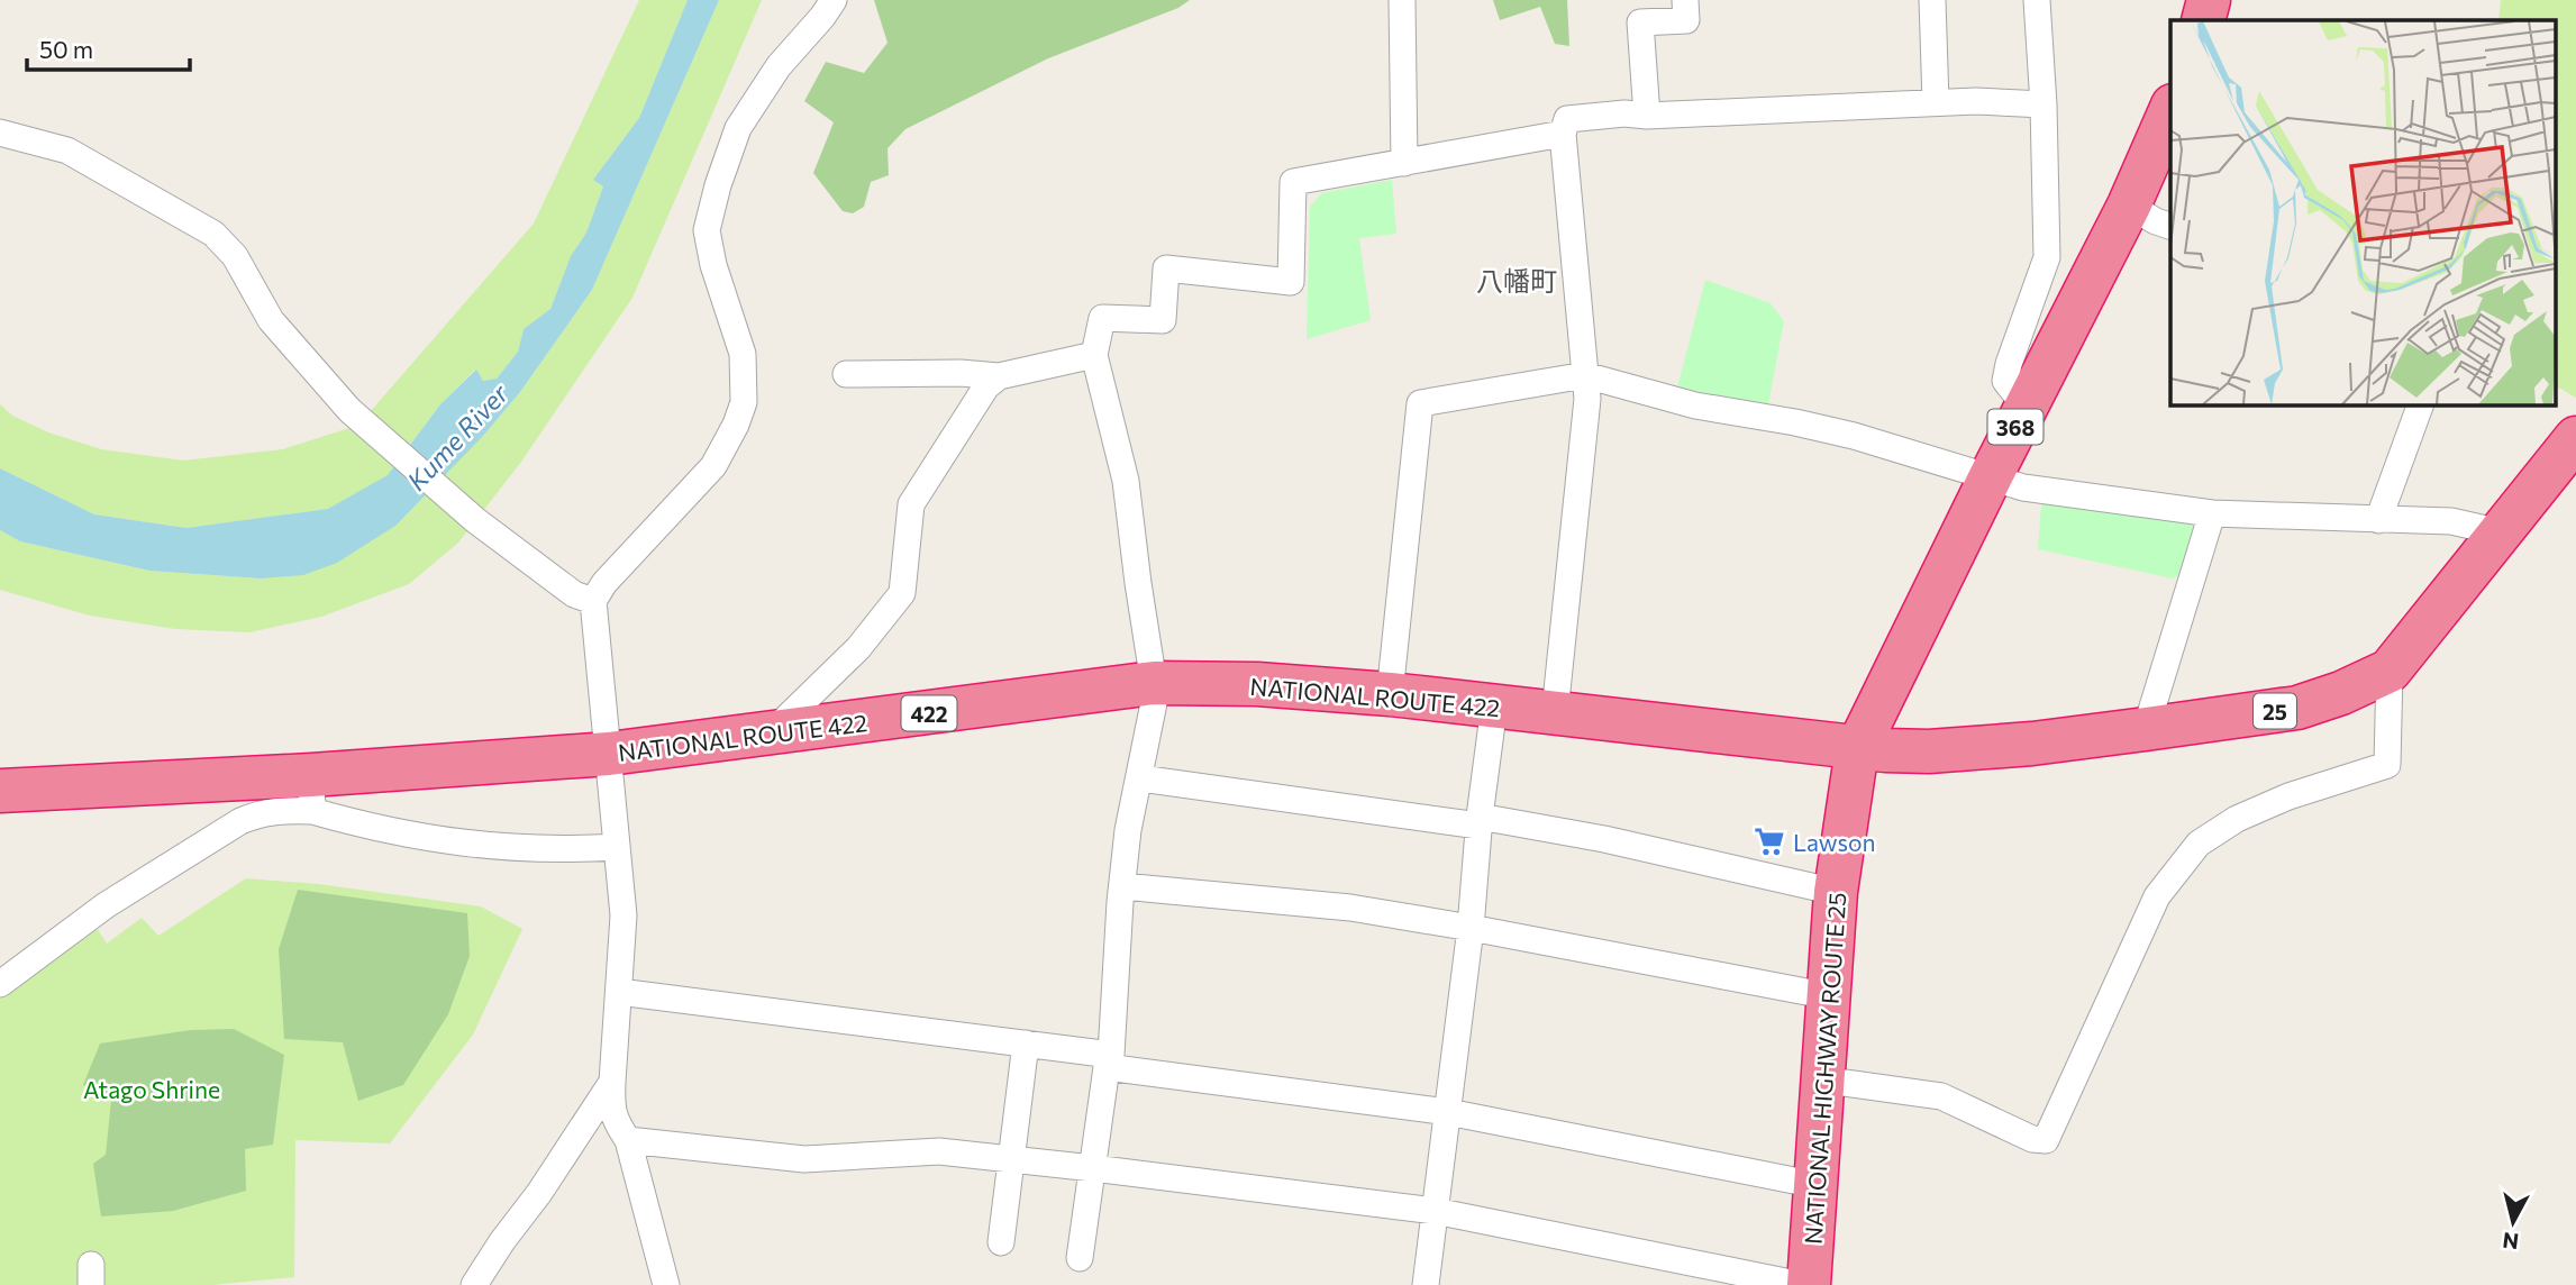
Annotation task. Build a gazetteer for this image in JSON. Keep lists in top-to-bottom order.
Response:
{
  "streets": {
    "highway": [
      "368",
      "NATIONAL ROUTE 422",
      "25",
      "422",
      "NATIONAL HIGHWAY ROUTE 25"
    ]
  },
  "crossings": [
    ["368", "NATIONAL ROUTE 422"],
    ["368", "25"],
    ["368", "NATIONAL HIGHWAY ROUTE 25"],
    ["NATIONAL ROUTE 422", "25"],
    ["NATIONAL ROUTE 422", "NATIONAL HIGHWAY ROUTE 25"],
    ["25", "NATIONAL HIGHWAY ROUTE 25"]
  ],
  "districts": ["八幡町"],
  "water": ["Kume River"],
  "parks": ["Atago Shrine"],
  "places": {
    "supermarket": ["Lawson"]
  },
  "scale_bar": "50 m",
  "north": "bottom"
}
